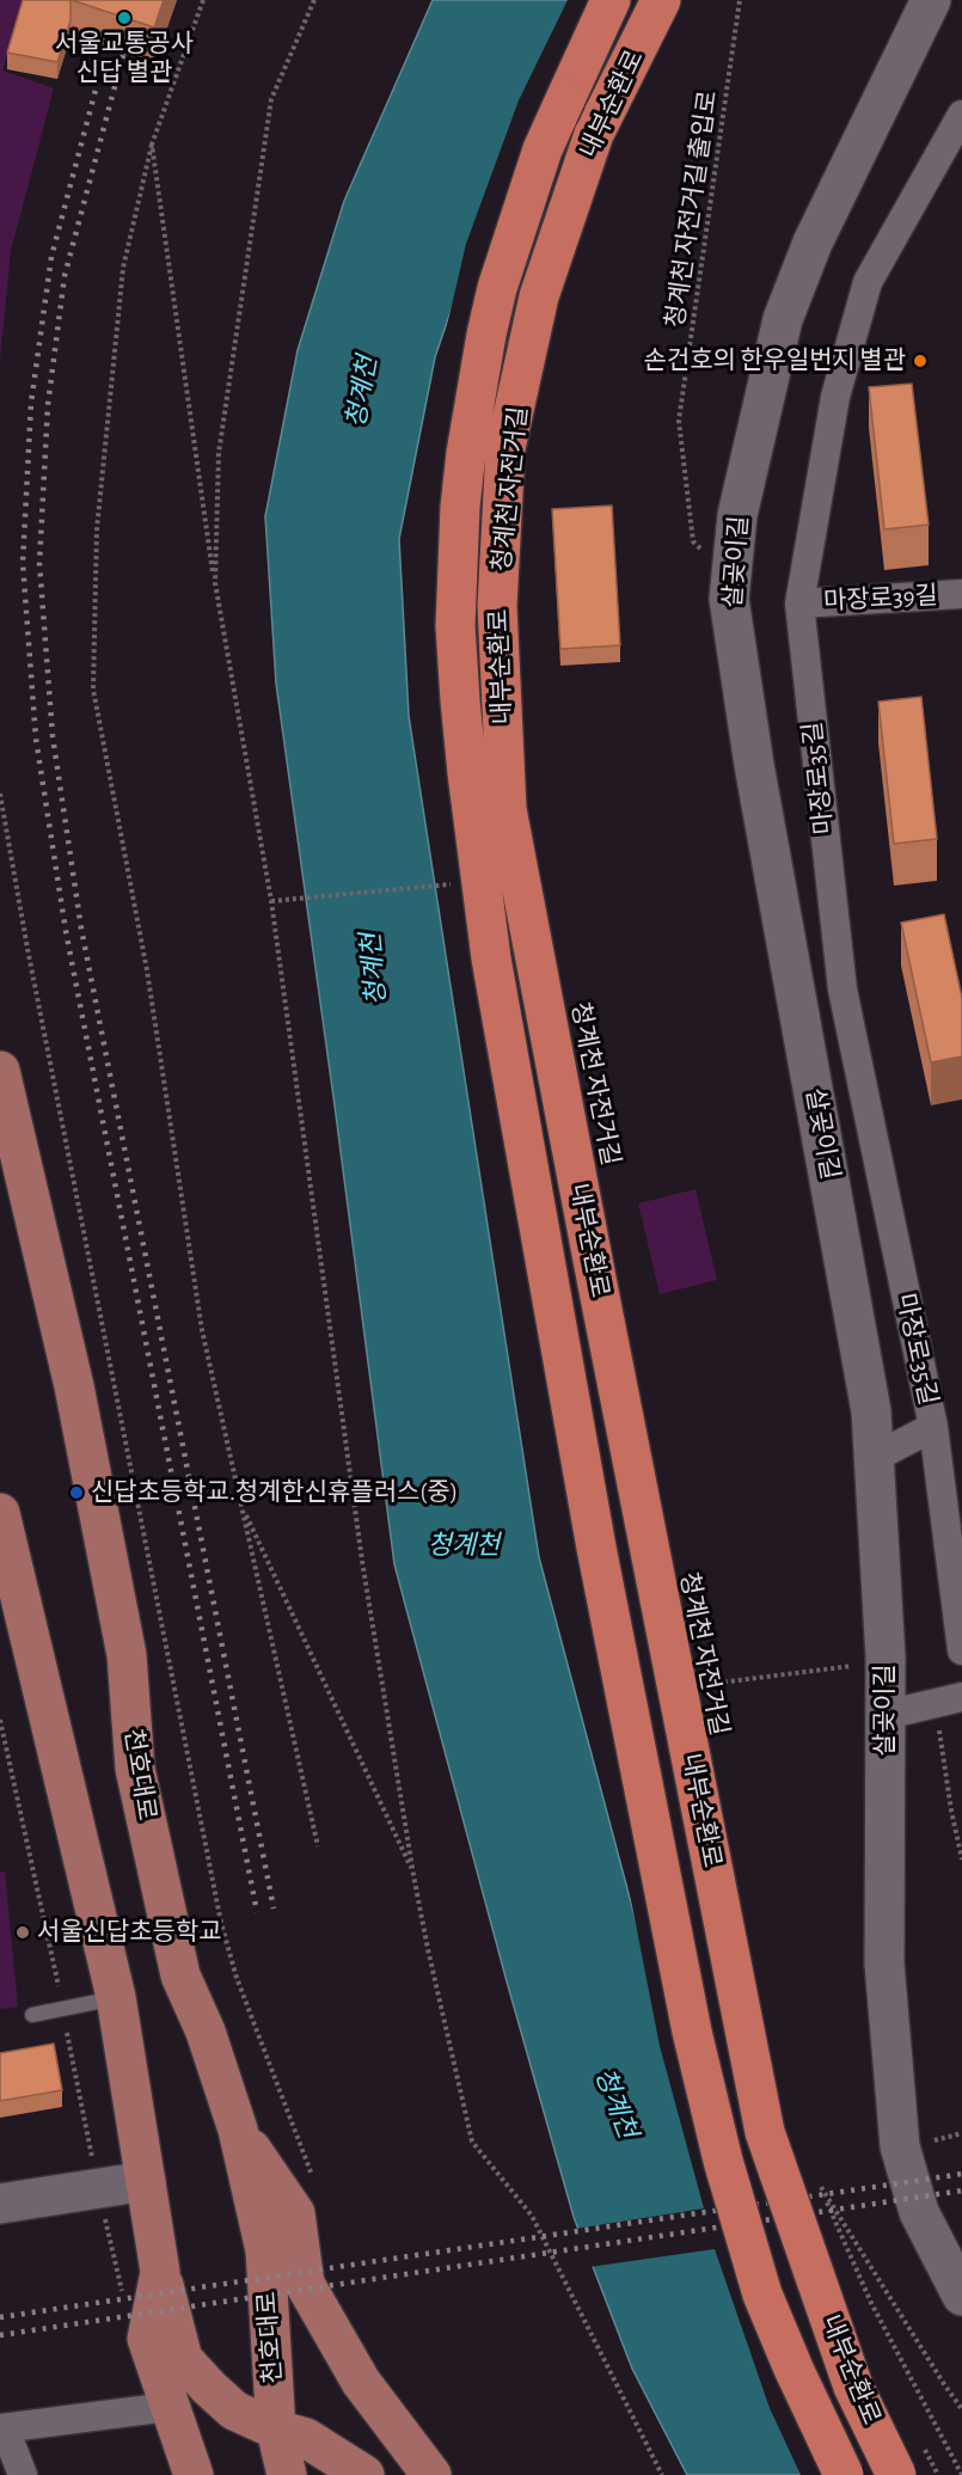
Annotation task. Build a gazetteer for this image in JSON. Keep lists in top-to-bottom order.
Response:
{
  "streets": {
    "highway": ["내부순환로"],
    "main road": ["살곶이길", "천호대로"],
    "street": ["마장로39길", "마장로35길"],
    "path": ["청계천 자전거길 출입로"]
  },
  "crossings": [
    ["청계천 자전거길 출입로", "살곶이길"],
    ["살곶이길", "마장로35길"],
    ["마장로39길", "마장로35길"]
  ],
  "water": ["청계천"],
  "places": [
    "서울교통공사 신답 별관",
    "손건호의 한우일번지 별관",
    "신답초등학교.청계한신휴플러스(중)",
    "서울신답초등학교"
  ]
}
